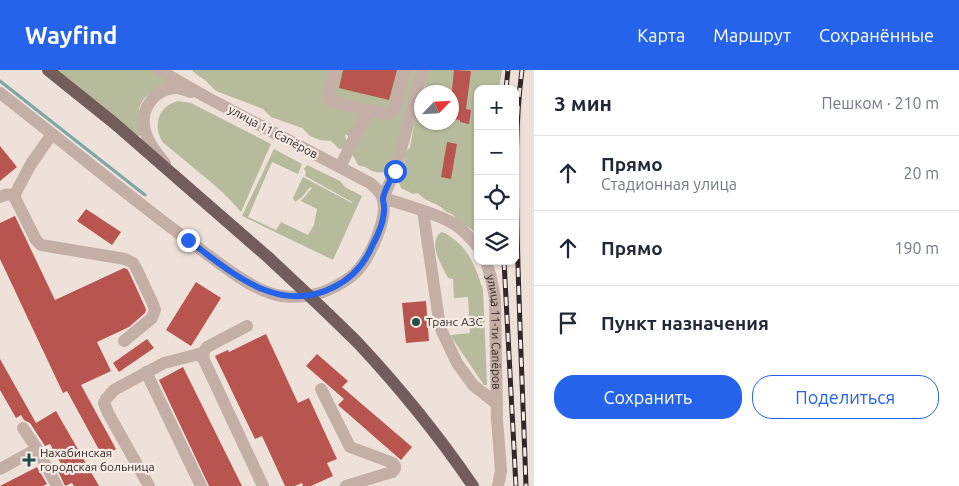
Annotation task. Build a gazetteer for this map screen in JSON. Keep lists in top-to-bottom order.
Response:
{
  "streets": {
    "street": ["улица 11 Сапёров", "улица 11-ти Сапёров"]
  },
  "places": {
    "other": ["Транс АЗС"],
    "health": ["Нахабинская городская больница"]
  },
  "north": "top right",
  "page": {
    "header": "Wayfind",
    "nav": ["Карта", "Маршрут", "Сохранённые"],
    "heading": ["3 мин", "Пешком · 210 m"],
    "map_buttons": ["+", "−"],
    "list": [
      ["Прямо", "Стадионная улица", "20 m"],
      ["Прямо", "190 m"],
      "Пункт назначения"
    ],
    "buttons": ["Сохранить", "Поделиться"]
  }
}
